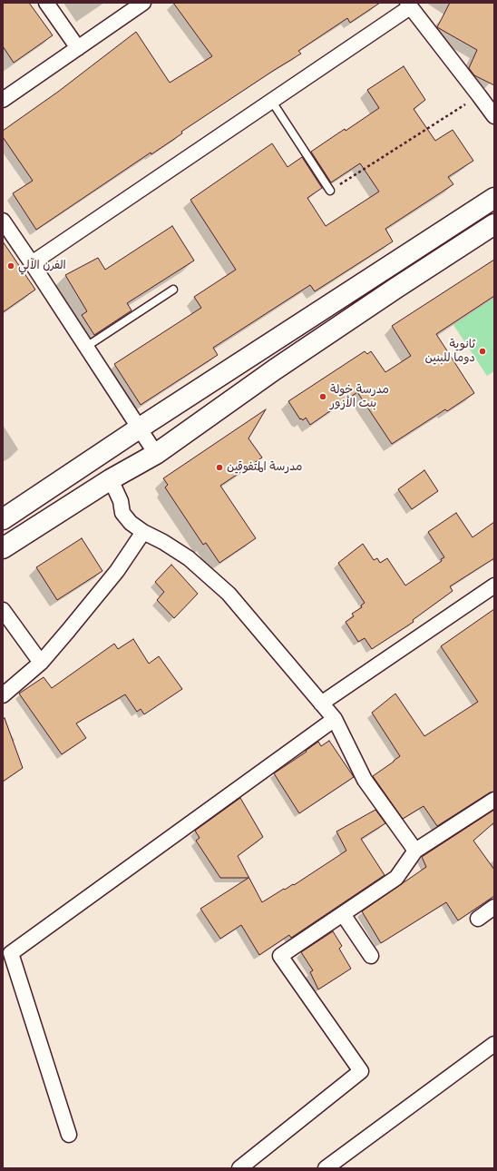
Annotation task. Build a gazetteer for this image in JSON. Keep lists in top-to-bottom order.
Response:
{
  "places": [
    "الفرن الآلي",
    "ثانوية دوما للبنين",
    "مدرسة خولة بنت الأزور",
    "مدرسة المتفوقين"
  ]
}
